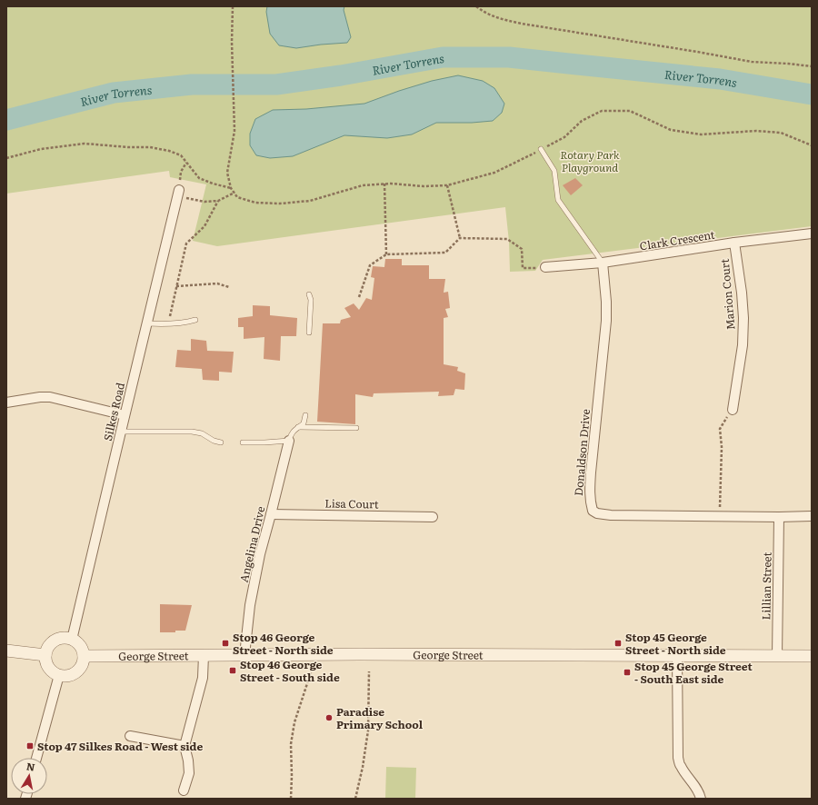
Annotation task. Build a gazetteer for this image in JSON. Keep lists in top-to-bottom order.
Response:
{
  "streets": {
    "street": [
      "Clark Crescent",
      "Marion Court",
      "Silkes Road",
      "Donaldson Drive",
      "Lisa Court",
      "Angelina Drive",
      "Lillian Street",
      "George Street"
    ]
  },
  "crossings": [
    ["Clark Crescent", "Marion Court"],
    ["Clark Crescent", "Donaldson Drive"],
    ["Silkes Road", "George Street"],
    ["Donaldson Drive", "Lillian Street"],
    ["Lisa Court", "Angelina Drive"],
    ["Angelina Drive", "George Street"],
    ["Lillian Street", "George Street"]
  ],
  "water": ["River Torrens"],
  "parks": ["Rotary Park Playground"],
  "places": {
    "transit": [
      "Stop 46 George Street - North side",
      "Stop 45 George Street - North side",
      "Stop 46 George Street - South side",
      "Stop 45 George Street - South East side",
      "Stop 47 Silkes Road - West side"
    ],
    "other": ["Paradise Primary School"]
  },
  "north": "top"
}
